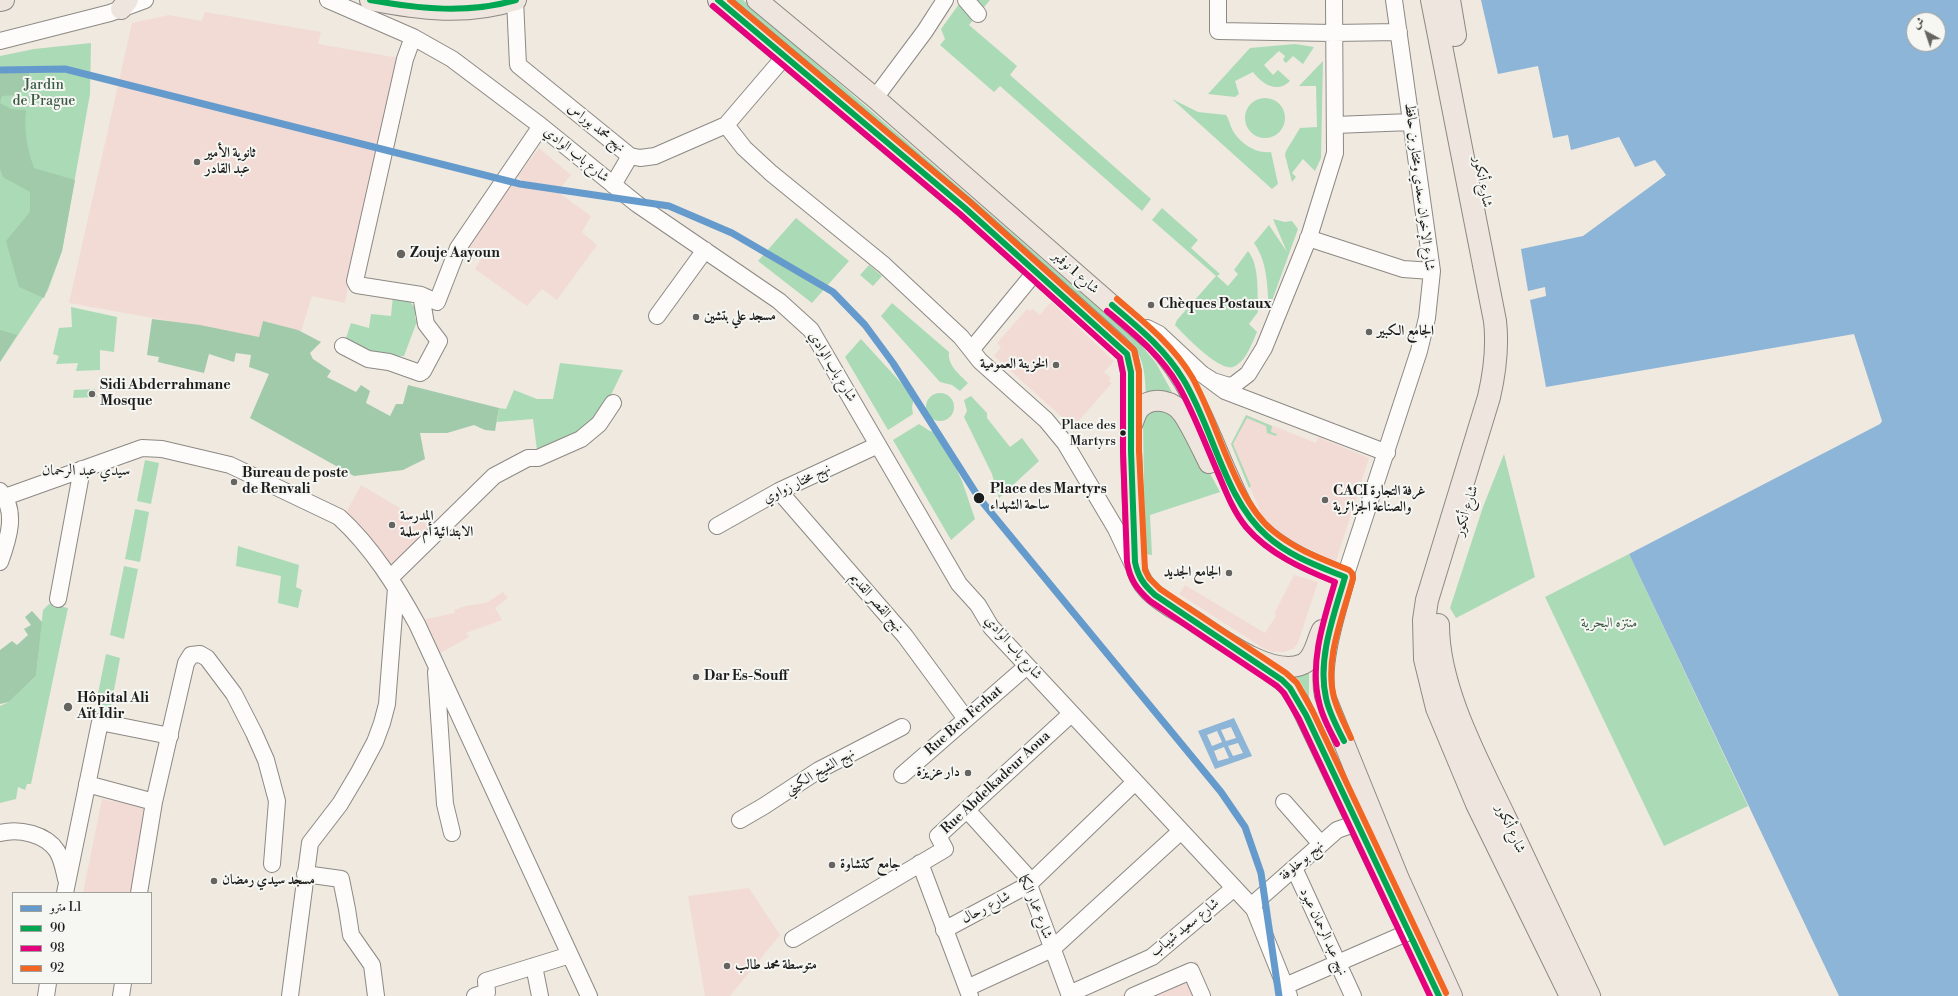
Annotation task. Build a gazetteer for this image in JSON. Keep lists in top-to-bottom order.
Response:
{
  "streets": {
    "highway": ["شارع أنكور"],
    "main road": ["شارع 1 نوفمبر"],
    "street": [
      "نهج محمد بوراس",
      "شارع باب الوادي",
      "شارع الإخوان سعدي ومختار بن حافظ",
      "نهج مختار زواوي",
      "نهج القصر القديم",
      "Rue Ben Ferhat",
      "نهج الشيخ الكيني",
      "Rue Abdelkadeur Aoua",
      "نهج بوخلوفة",
      "شارع عمار الكما",
      "شارع رحال",
      "شارع سعيد شيباب",
      "نهج عبد الرحمان عبود"
    ]
  },
  "crossings": [
    ["شارع باب الوادي", "نهج مختار زواوي"],
    ["شارع باب الوادي", "Rue Ben Ferhat"],
    ["شارع باب الوادي", "Rue Abdelkadeur Aoua"],
    ["شارع باب الوادي", "نهج بوخلوفة"],
    ["شارع باب الوادي", "شارع رحال"],
    ["شارع باب الوادي", "شارع سعيد شيباب"],
    ["نهج مختار زواوي", "نهج القصر القديم"],
    ["نهج القصر القديم", "Rue Ben Ferhat"],
    ["Rue Abdelkadeur Aoua", "شارع عمار الكما"],
    ["نهج بوخلوفة", "نهج عبد الرحمان عبود"],
    ["شارع عمار الكما", "شارع رحال"],
    ["شارع عمار الكما", "شارع سعيد شيباب"]
  ],
  "districts": ["سيدي عبد الرحمان"],
  "parks": ["Jardin de Prague", "منتزه البحرية"],
  "places": [
    "ثانوية الأمير عبد القادر",
    "Zouje Aayoun",
    "Chèques Postaux",
    "مسجد علي بتشين",
    "الجامع الكبير",
    "الخزينة العمومية",
    "Sidi Abderrahmane Mosque",
    "Place des Martyrs",
    "Bureau de poste de Renvali",
    "Place des Martyrs ساحة الشهداء",
    "CACI غرفة التجارة والصناعة الجزائرية",
    "المدرسة الابتدائية أم سلمة",
    "الجامع الجديد",
    "Dar Es-Souff",
    "Hôpital Ali Aït Idir",
    "دار عزيزة",
    "جامع كتشاوة",
    "مسجد سيدي رمضان",
    "متوسطة محمد طالب"
  ],
  "lines": [
    "transit line 90",
    "transit line 92",
    "transit line 98",
    "metro line L1"
  ],
  "legend": [
    "مترو L1",
    "90",
    "98",
    "92"
  ],
  "north": "top left"
}
